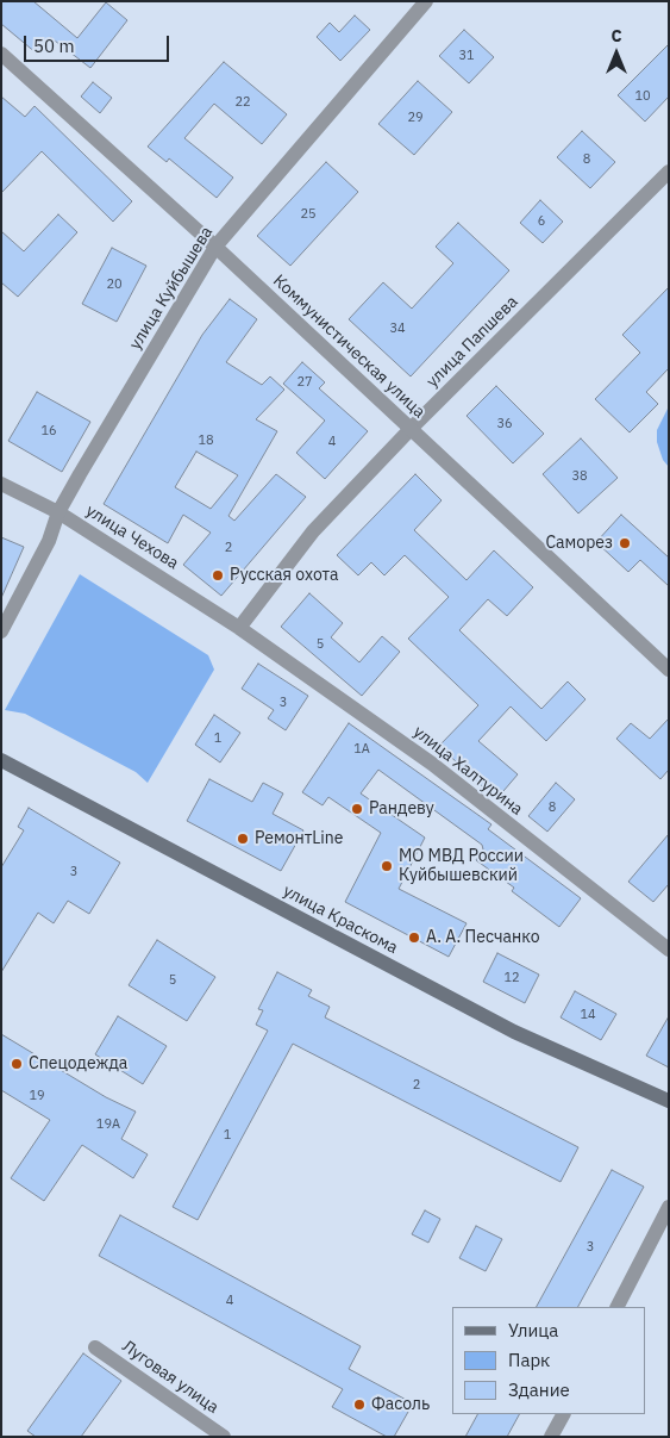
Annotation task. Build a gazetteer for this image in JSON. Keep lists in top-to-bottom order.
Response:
{
  "streets": {
    "main road": ["улица Краскома"],
    "street": [
      "улица Куйбышева",
      "улица Папшева",
      "Коммунистическая улица",
      "улица Чехова",
      "улица Халтурина",
      "Луговая улица"
    ]
  },
  "crossings": [
    ["улица Куйбышева", "Коммунистическая улица"],
    ["улица Куйбышева", "улица Чехова"],
    ["улица Папшева", "Коммунистическая улица"],
    ["улица Папшева", "улица Чехова"],
    ["улица Папшева", "улица Халтурина"],
    ["улица Чехова", "улица Халтурина"]
  ],
  "places": [
    "Саморез",
    "Русская охота",
    "Рандеву",
    "РемонтLine",
    "МО МВД России Куйбышевский",
    "А. А. Песчанко",
    "Спецодежда",
    "Фасоль"
  ],
  "house_numbers": [
    "31",
    "10",
    "22",
    "29",
    "8",
    "25",
    "6",
    "20",
    "34",
    "27",
    "36",
    "16",
    "18",
    "4",
    "38",
    "2",
    "5",
    "3",
    "1",
    "1А",
    "8",
    "3",
    "12",
    "5",
    "14",
    "2",
    "19",
    "19А",
    "1",
    "3",
    "4"
  ],
  "legend": ["Улица", "Парк", "Здание"],
  "scale_bar": "50 m",
  "north": "top"
}
